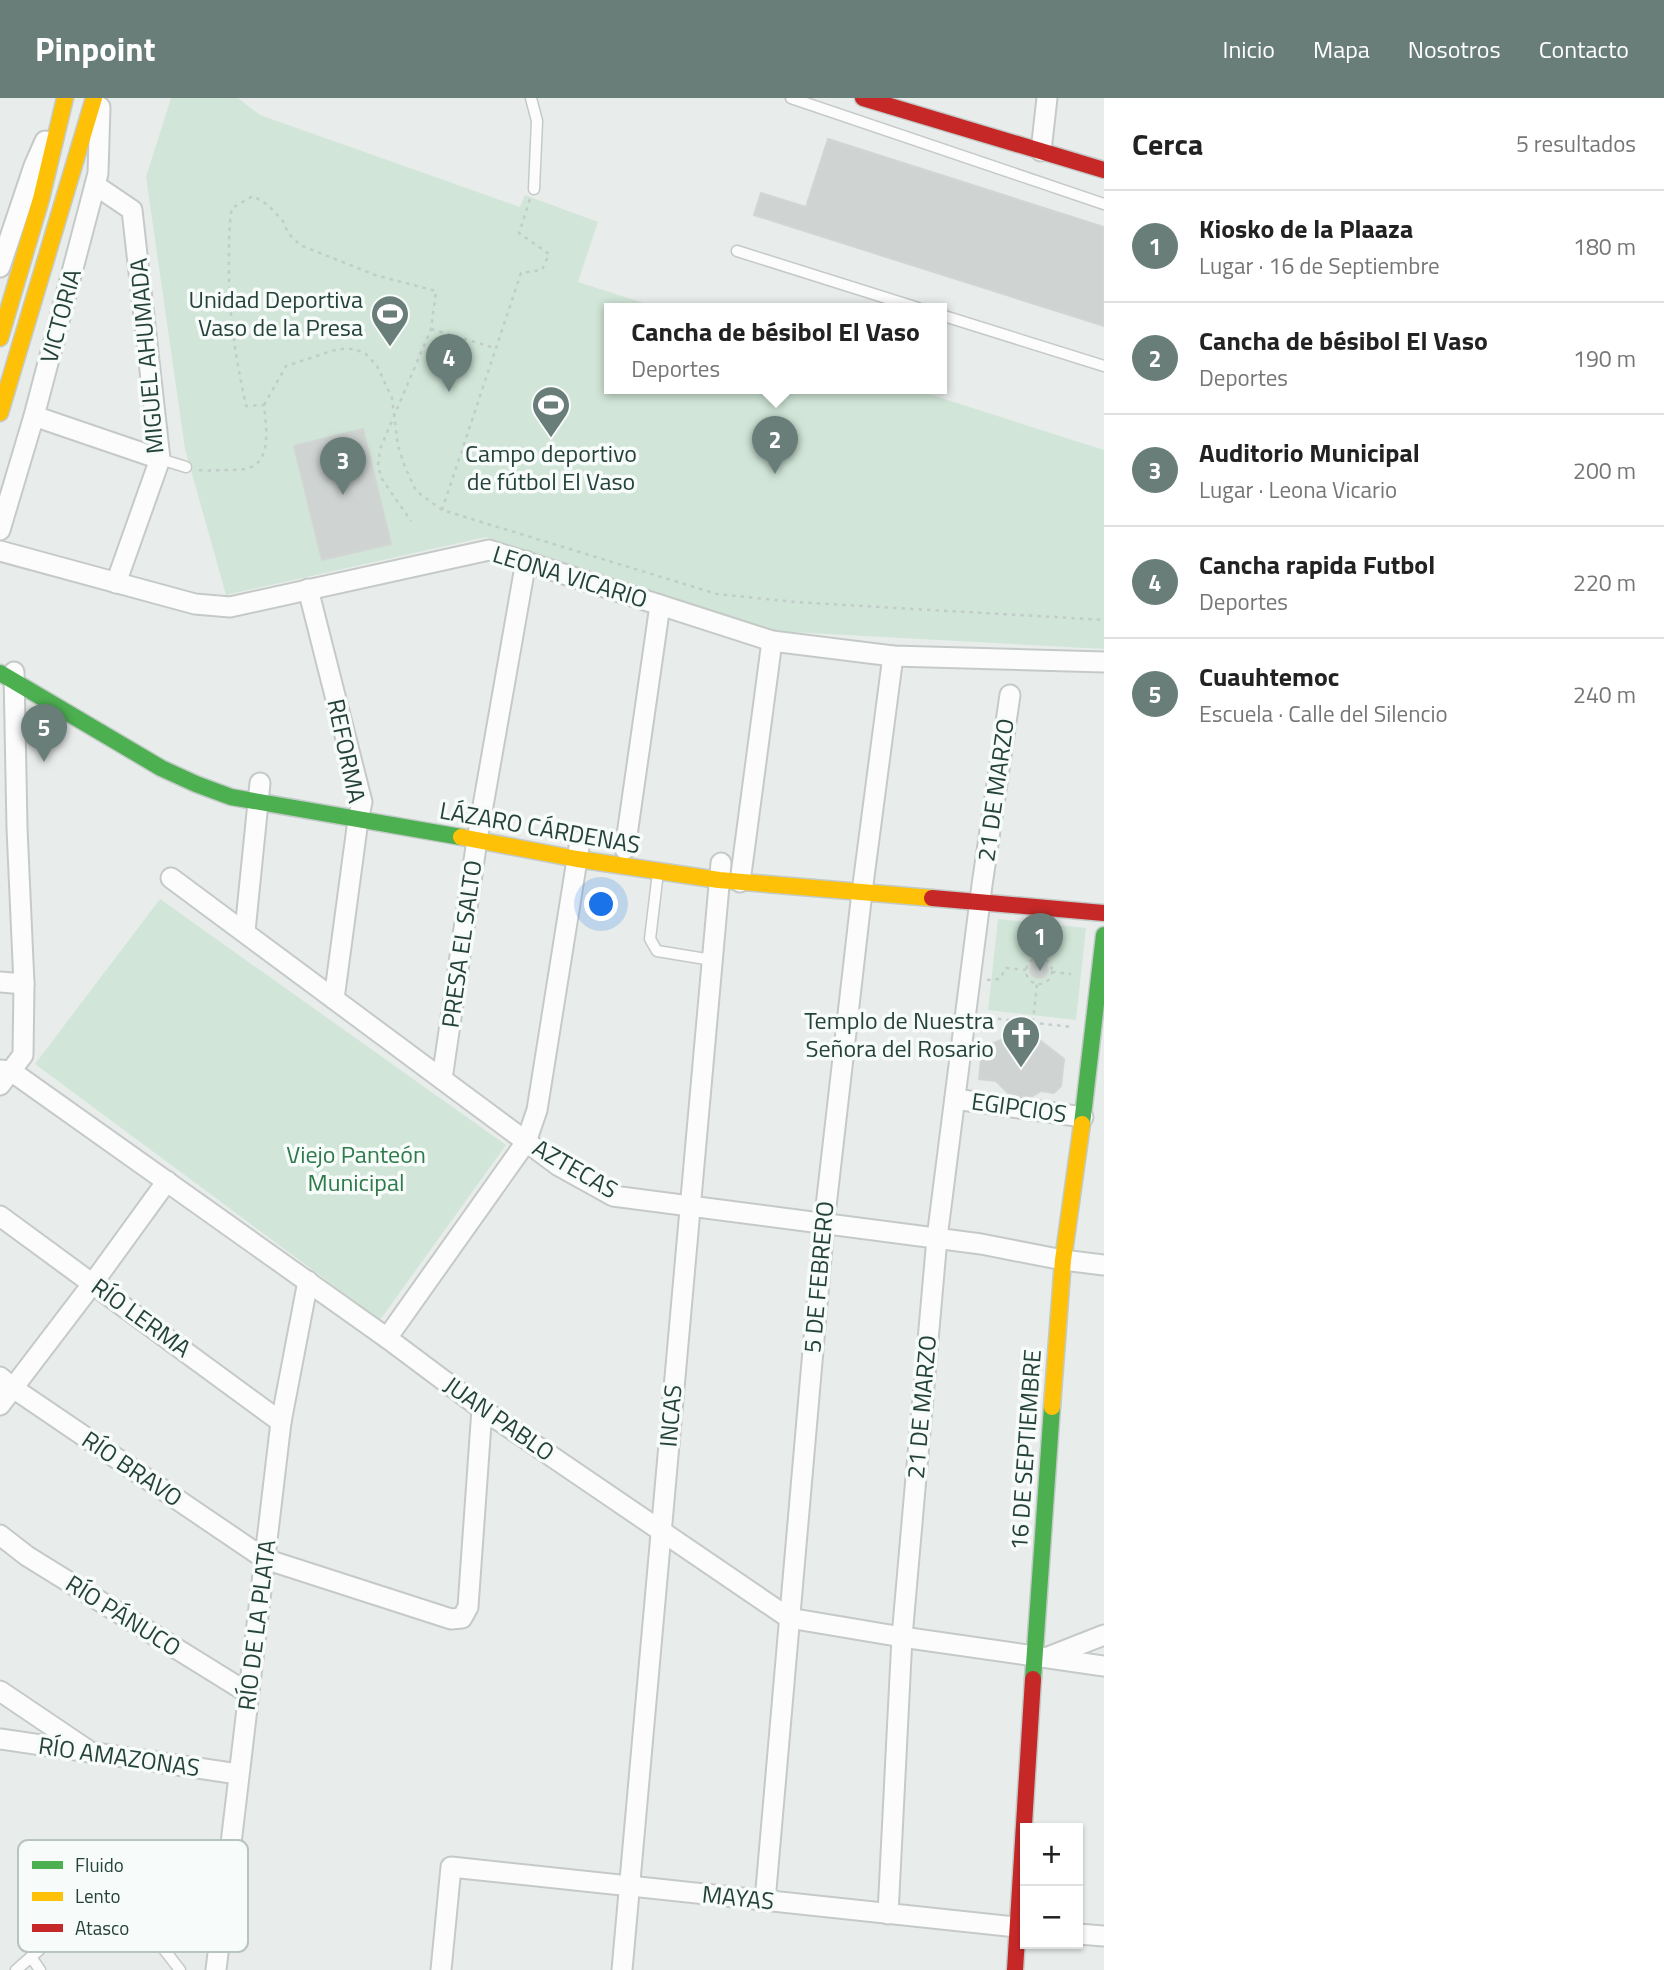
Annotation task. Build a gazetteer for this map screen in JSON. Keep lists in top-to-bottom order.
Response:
{
  "streets": {
    "street": [
      "VICTORIA",
      "MIGUEL AHUMADA",
      "LEONA VICARIO",
      "REFORMA",
      "21 DE MARZO",
      "LÁZARO CÁRDENAS",
      "PRESA EL SALTO",
      "EGIPCIOS",
      "AZTECAS",
      "5 DE FEBRERO",
      "RÍO LERMA",
      "INCAS",
      "JUAN PABLO",
      "16 DE SEPTIEMBRE",
      "RÍO BRAVO",
      "RÍO PÁNUCO",
      "RÍO DE LA PLATA",
      "RÍO AMAZONAS",
      "MAYAS"
    ]
  },
  "crossings": [
    ["VICTORIA", "MIGUEL AHUMADA"],
    ["MIGUEL AHUMADA", "LEONA VICARIO"],
    ["LEONA VICARIO", "REFORMA"],
    ["LEONA VICARIO", "PRESA EL SALTO"],
    ["LEONA VICARIO", "5 DE FEBRERO"],
    ["REFORMA", "LÁZARO CÁRDENAS"],
    ["REFORMA", "AZTECAS"],
    ["21 DE MARZO", "LÁZARO CÁRDENAS"],
    ["21 DE MARZO", "EGIPCIOS"],
    ["21 DE MARZO", "AZTECAS"],
    ["21 DE MARZO", "JUAN PABLO"],
    ["21 DE MARZO", "MAYAS"],
    ["LÁZARO CÁRDENAS", "PRESA EL SALTO"],
    ["LÁZARO CÁRDENAS", "5 DE FEBRERO"],
    ["LÁZARO CÁRDENAS", "INCAS"],
    ["PRESA EL SALTO", "AZTECAS"],
    ["EGIPCIOS", "16 DE SEPTIEMBRE"],
    ["AZTECAS", "5 DE FEBRERO"],
    ["AZTECAS", "INCAS"],
    ["AZTECAS", "16 DE SEPTIEMBRE"],
    ["5 DE FEBRERO", "JUAN PABLO"],
    ["5 DE FEBRERO", "MAYAS"],
    ["RÍO LERMA", "RÍO DE LA PLATA"],
    ["INCAS", "JUAN PABLO"],
    ["INCAS", "MAYAS"],
    ["JUAN PABLO", "16 DE SEPTIEMBRE"],
    ["JUAN PABLO", "RÍO BRAVO"],
    ["JUAN PABLO", "RÍO DE LA PLATA"],
    ["RÍO BRAVO", "RÍO DE LA PLATA"],
    ["RÍO PÁNUCO", "RÍO DE LA PLATA"],
    ["RÍO DE LA PLATA", "RÍO AMAZONAS"]
  ],
  "parks": ["Viejo Panteón Municipal"],
  "places": {
    "sports": ["Unidad Deportiva Vaso de la Presa", "Campo deportivo de fútbol El Vaso"],
    "church": ["Templo de Nuestra Señora del Rosario"]
  },
  "legend": ["Fluido", "Lento", "Atasco"],
  "page": {
    "header": "Pinpoint",
    "nav": [
      "Inicio",
      "Mapa",
      "Nosotros",
      "Contacto"
    ],
    "heading": ["Cerca", "5 resultados"],
    "list": [
      {
        "mark": "1",
        "name": "Kiosko de la Plaaza",
        "note": "Lugar · 16 de Septiembre",
        "value": "180 m"
      },
      {
        "mark": "2",
        "name": "Cancha de bésibol El Vaso",
        "note": "Deportes",
        "value": "190 m"
      },
      {
        "mark": "3",
        "name": "Auditorio Municipal",
        "note": "Lugar · Leona Vicario",
        "value": "200 m"
      },
      {
        "mark": "4",
        "name": "Cancha rapida Futbol",
        "note": "Deportes",
        "value": "220 m"
      },
      {
        "mark": "5",
        "name": "Cuauhtemoc",
        "note": "Escuela · Calle del Silencio",
        "value": "240 m"
      }
    ],
    "popup": ["Cancha de bésibol El Vaso", "Deportes"],
    "pins": [
      "4",
      "2",
      "3",
      "5",
      "1"
    ],
    "map_buttons": ["+", "−"]
  }
}
